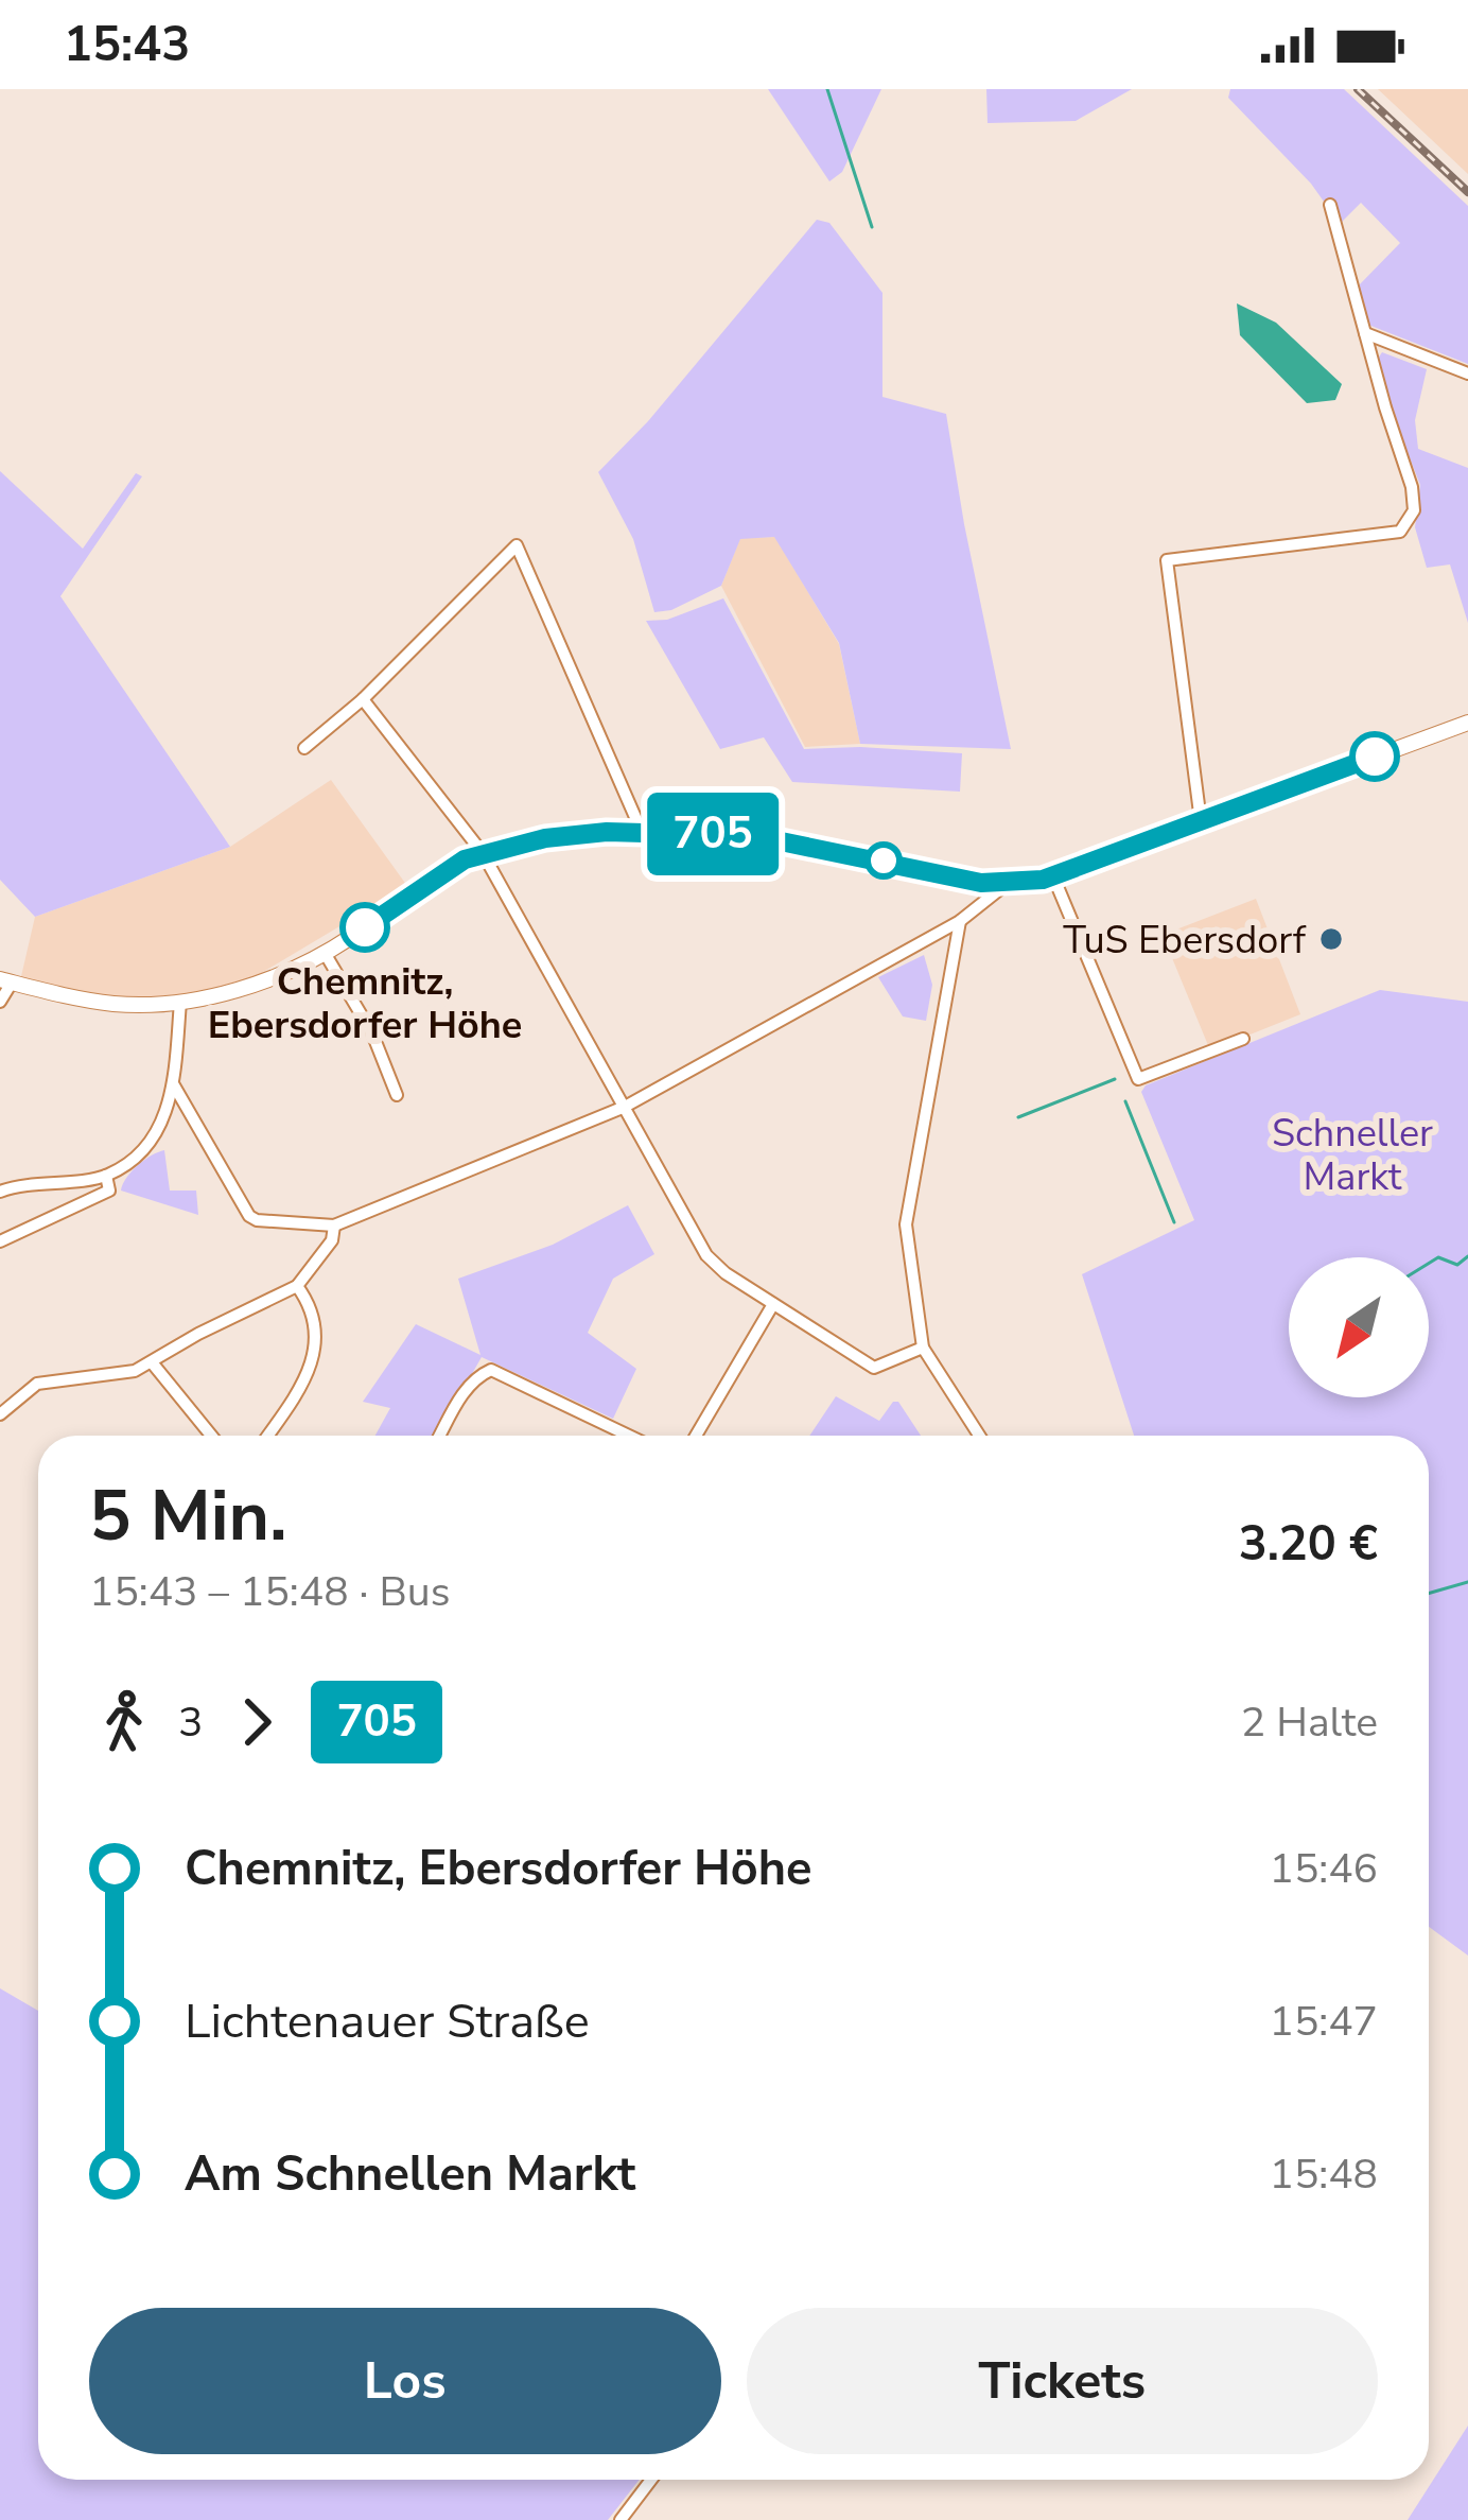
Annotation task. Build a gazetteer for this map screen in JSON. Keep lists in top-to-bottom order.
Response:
{
  "parks": ["Schneller Markt"],
  "places": ["Chemnitz, Ebersdorfer Höhe", "TuS Ebersdorf"],
  "lines": ["bus line 705"],
  "north": "bottom left",
  "page": {
    "status": "15:43",
    "on_map": "705",
    "heading": ["5 Min.", "15:43 – 15:48 · Bus", "3.20 €"],
    "legs": ["3", "705", "2 Halte"],
    "list": [
      {
        "name": "Chemnitz, Ebersdorfer Höhe",
        "value": "15:46"
      },
      {
        "name": "Lichtenauer Straße",
        "value": "15:47"
      },
      {
        "name": "Am Schnellen Markt",
        "value": "15:48"
      }
    ],
    "buttons": ["Los", "Tickets"]
  }
}
